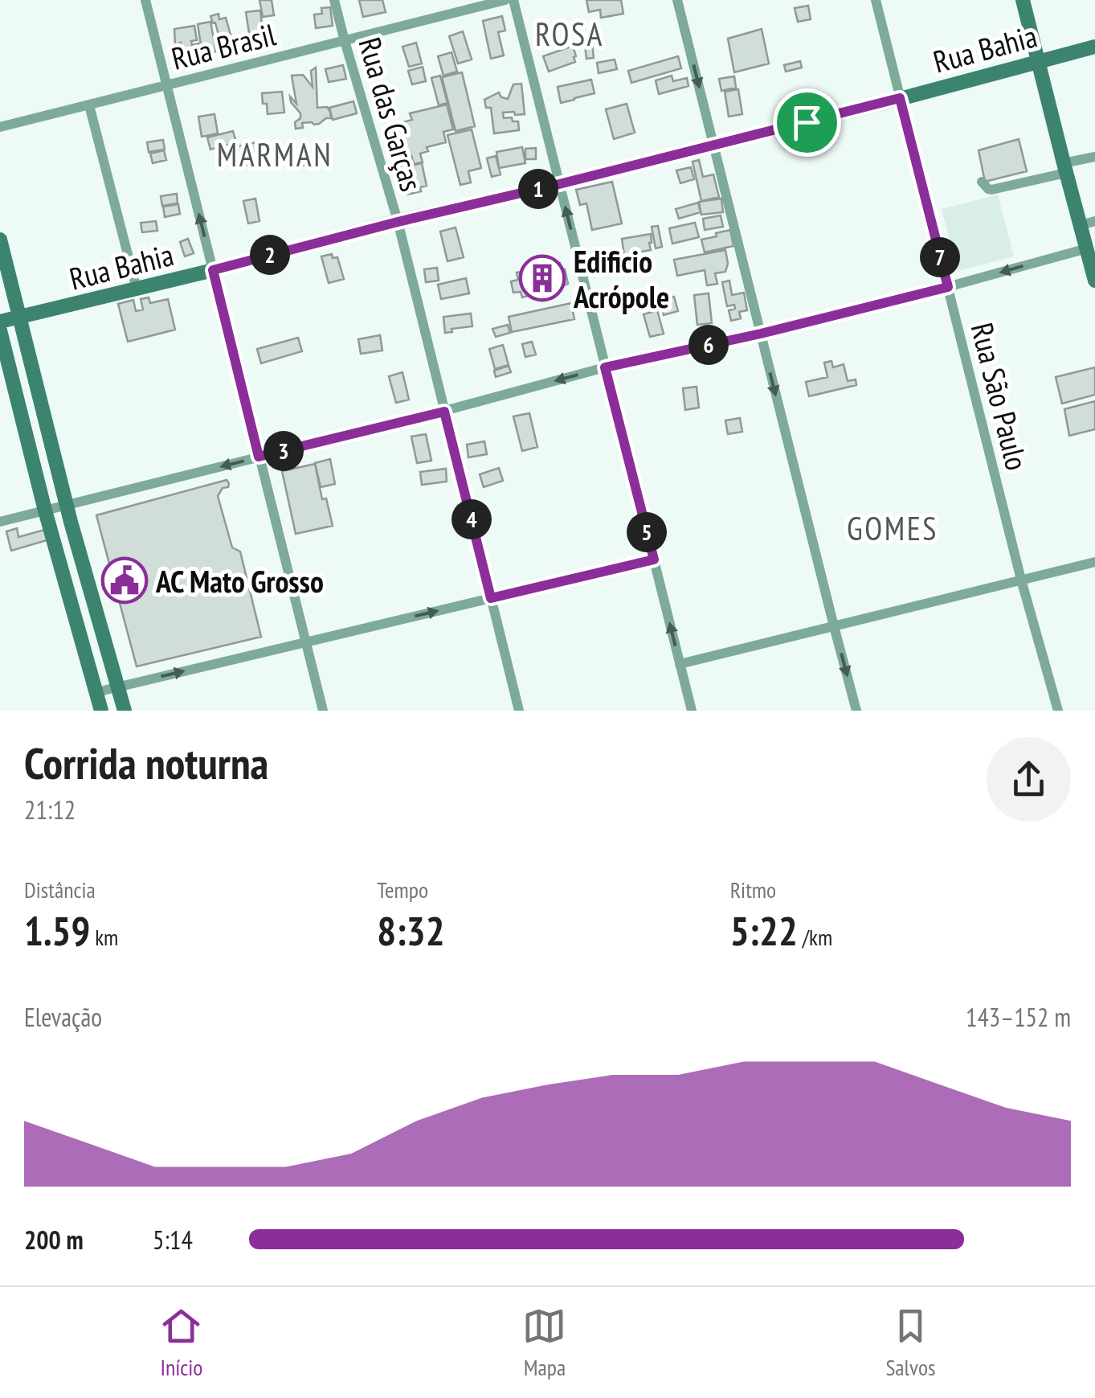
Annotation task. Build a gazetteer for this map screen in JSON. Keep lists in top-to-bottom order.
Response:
{
  "streets": {
    "main road": ["Rua Bahia"],
    "street": ["Rua Brasil", "Rua das Garças", "Rua São Paulo"]
  },
  "crossings": [
    ["Rua Brasil", "Rua das Garças"],
    ["Rua Bahia", "Rua das Garças"],
    ["Rua Bahia", "Rua São Paulo"]
  ],
  "districts": ["ROSA", "MARMAN", "GOMES"],
  "places": {
    "building": ["Edificio Acrópole"],
    "public building": ["AC Mato Grosso"]
  },
  "page": {
    "pins": [
      "1",
      "2",
      "7",
      "6",
      "3",
      "4",
      "5"
    ],
    "heading": ["Corrida noturna", "21:12"],
    "stats": [
      ["Distância", "1.59 km"],
      ["Tempo", "8:32"],
      ["Ritmo", "5:22 /km"]
    ],
    "chart": ["Elevação", "143–152 m"],
    "list": [
      {
        "name": "200 m",
        "note": "5:14"
      }
    ],
    "tabs": ["Início", "Mapa", "Salvos"]
  }
}
